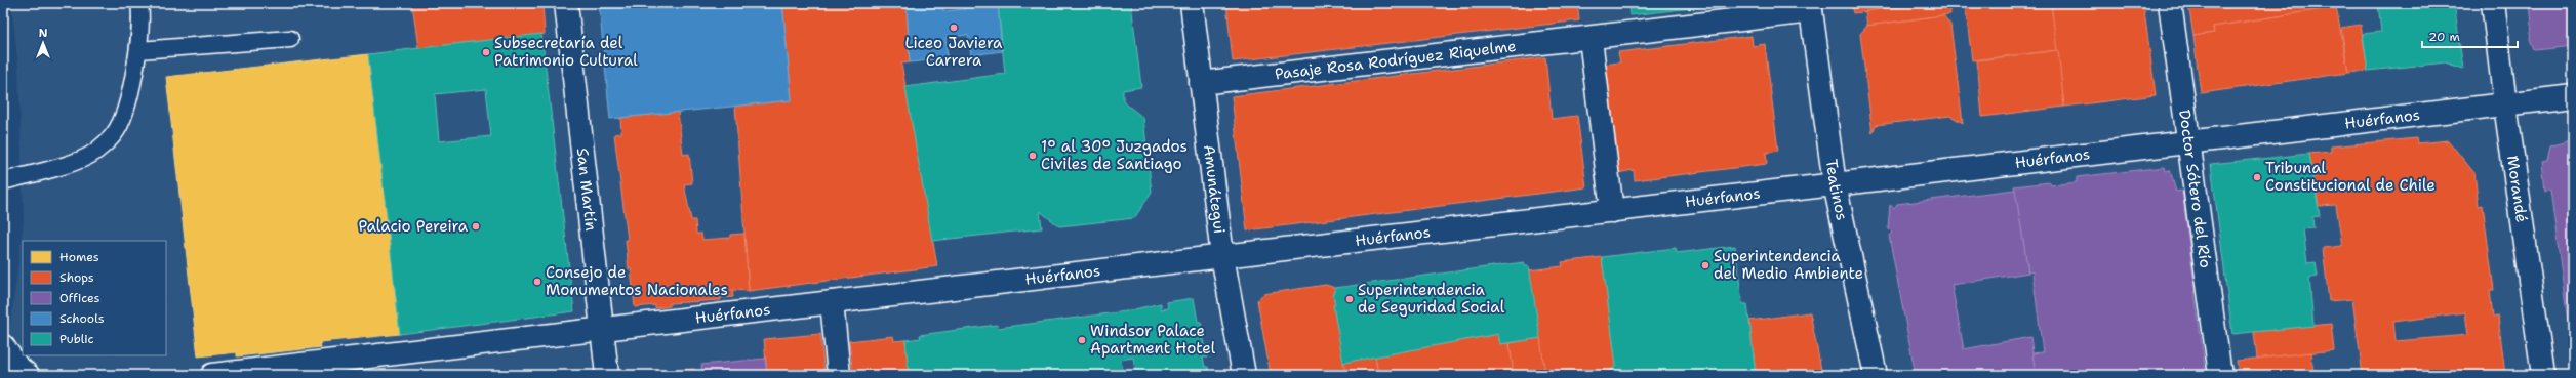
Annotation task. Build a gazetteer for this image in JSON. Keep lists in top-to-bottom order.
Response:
{
  "streets": {
    "street": [
      "Pasaje Rosa Rodríguez Riquelme",
      "Huérfanos",
      "San Martín",
      "Doctor Sótero del Río",
      "Amunátegui",
      "Teatinos",
      "Morandé"
    ]
  },
  "crossings": [
    ["Pasaje Rosa Rodríguez Riquelme", "Amunátegui"],
    ["Pasaje Rosa Rodríguez Riquelme", "Teatinos"],
    ["Huérfanos", "San Martín"],
    ["Huérfanos", "Doctor Sótero del Río"],
    ["Huérfanos", "Amunátegui"],
    ["Huérfanos", "Teatinos"],
    ["Huérfanos", "Morandé"]
  ],
  "places": [
    "Liceo Javiera Carrera",
    "Subsecretaría del Patrimonio Cultural",
    "1° al 30° Juzgados Civiles de Santiago",
    "Tribunal Constitucional de Chile",
    "Palacio Pereira",
    "Superintendencia del Medio Ambiente",
    "Consejo de Monumentos Nacionales",
    "Superintendencia de Seguridad Social",
    "Windsor Palace Apartment Hotel"
  ],
  "legend": [
    "Homes",
    "Shops",
    "Offices",
    "Schools",
    "Public"
  ],
  "scale_bar": "20 m",
  "north": "top"
}
